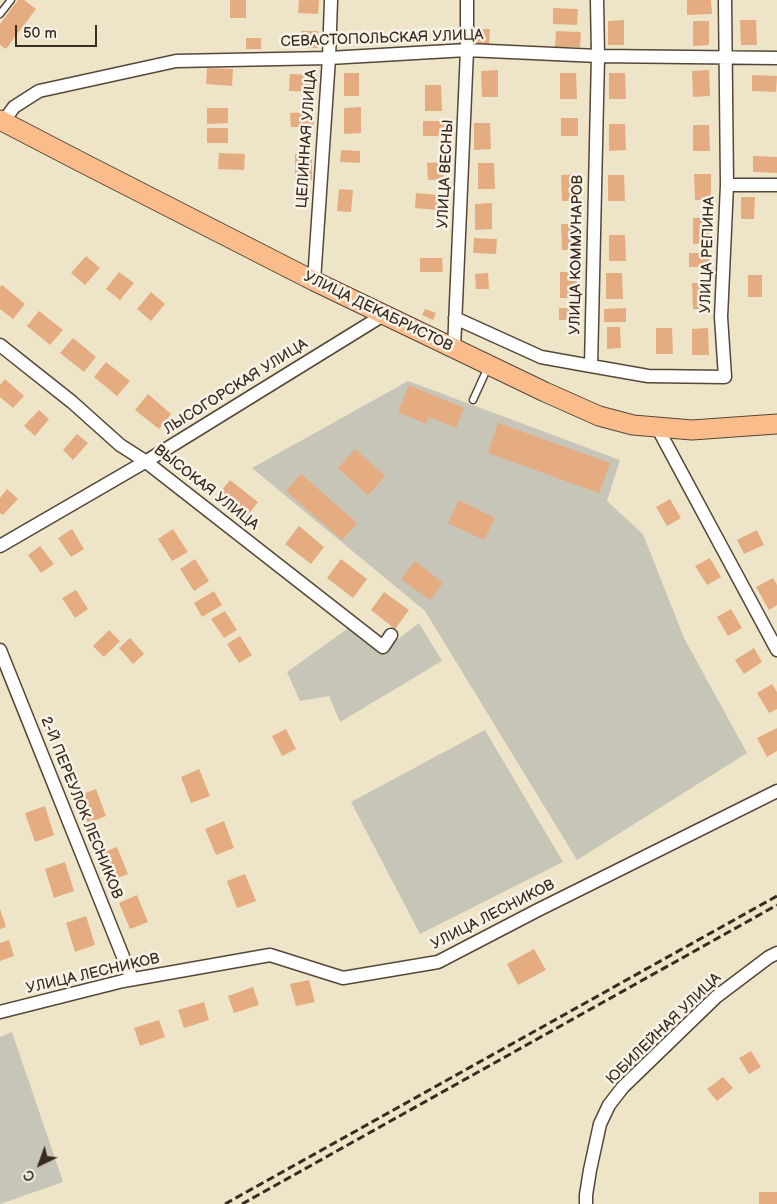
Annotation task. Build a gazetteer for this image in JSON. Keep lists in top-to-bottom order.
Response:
{
  "streets": {
    "main road": ["УЛИЦА ДЕКАБРИСТОВ"],
    "street": [
      "СЕВАСТОПОЛЬСКАЯ УЛИЦА",
      "ЦЕЛИННАЯ УЛИЦА",
      "УЛИЦА ВЕСНЫ",
      "УЛИЦА КОММУНАРОВ",
      "УЛИЦА РЕПИНА",
      "ЛЫСОГОРСКАЯ УЛИЦА",
      "ВЫСОКАЯ УЛИЦА",
      "2-Й ПЕРЕУЛОК ЛЕСНИКОВ",
      "УЛИЦА ЛЕСНИКОВ",
      "ЮБИЛЕЙНАЯ УЛИЦА"
    ]
  },
  "crossings": [
    ["СЕВАСТОПОЛЬСКАЯ УЛИЦА", "ЦЕЛИННАЯ УЛИЦА"],
    ["СЕВАСТОПОЛЬСКАЯ УЛИЦА", "УЛИЦА ВЕСНЫ"],
    ["СЕВАСТОПОЛЬСКАЯ УЛИЦА", "УЛИЦА КОММУНАРОВ"],
    ["СЕВАСТОПОЛЬСКАЯ УЛИЦА", "УЛИЦА РЕПИНА"],
    ["СЕВАСТОПОЛЬСКАЯ УЛИЦА", "УЛИЦА ДЕКАБРИСТОВ"],
    ["ЦЕЛИННАЯ УЛИЦА", "УЛИЦА ДЕКАБРИСТОВ"],
    ["УЛИЦА ВЕСНЫ", "УЛИЦА ДЕКАБРИСТОВ"],
    ["УЛИЦА КОММУНАРОВ", "УЛИЦА РЕПИНА"],
    ["УЛИЦА ДЕКАБРИСТОВ", "ЛЫСОГОРСКАЯ УЛИЦА"],
    ["ЛЫСОГОРСКАЯ УЛИЦА", "ВЫСОКАЯ УЛИЦА"],
    ["2-Й ПЕРЕУЛОК ЛЕСНИКОВ", "УЛИЦА ЛЕСНИКОВ"]
  ],
  "scale_bar": "50 m",
  "north": "bottom left"
}
